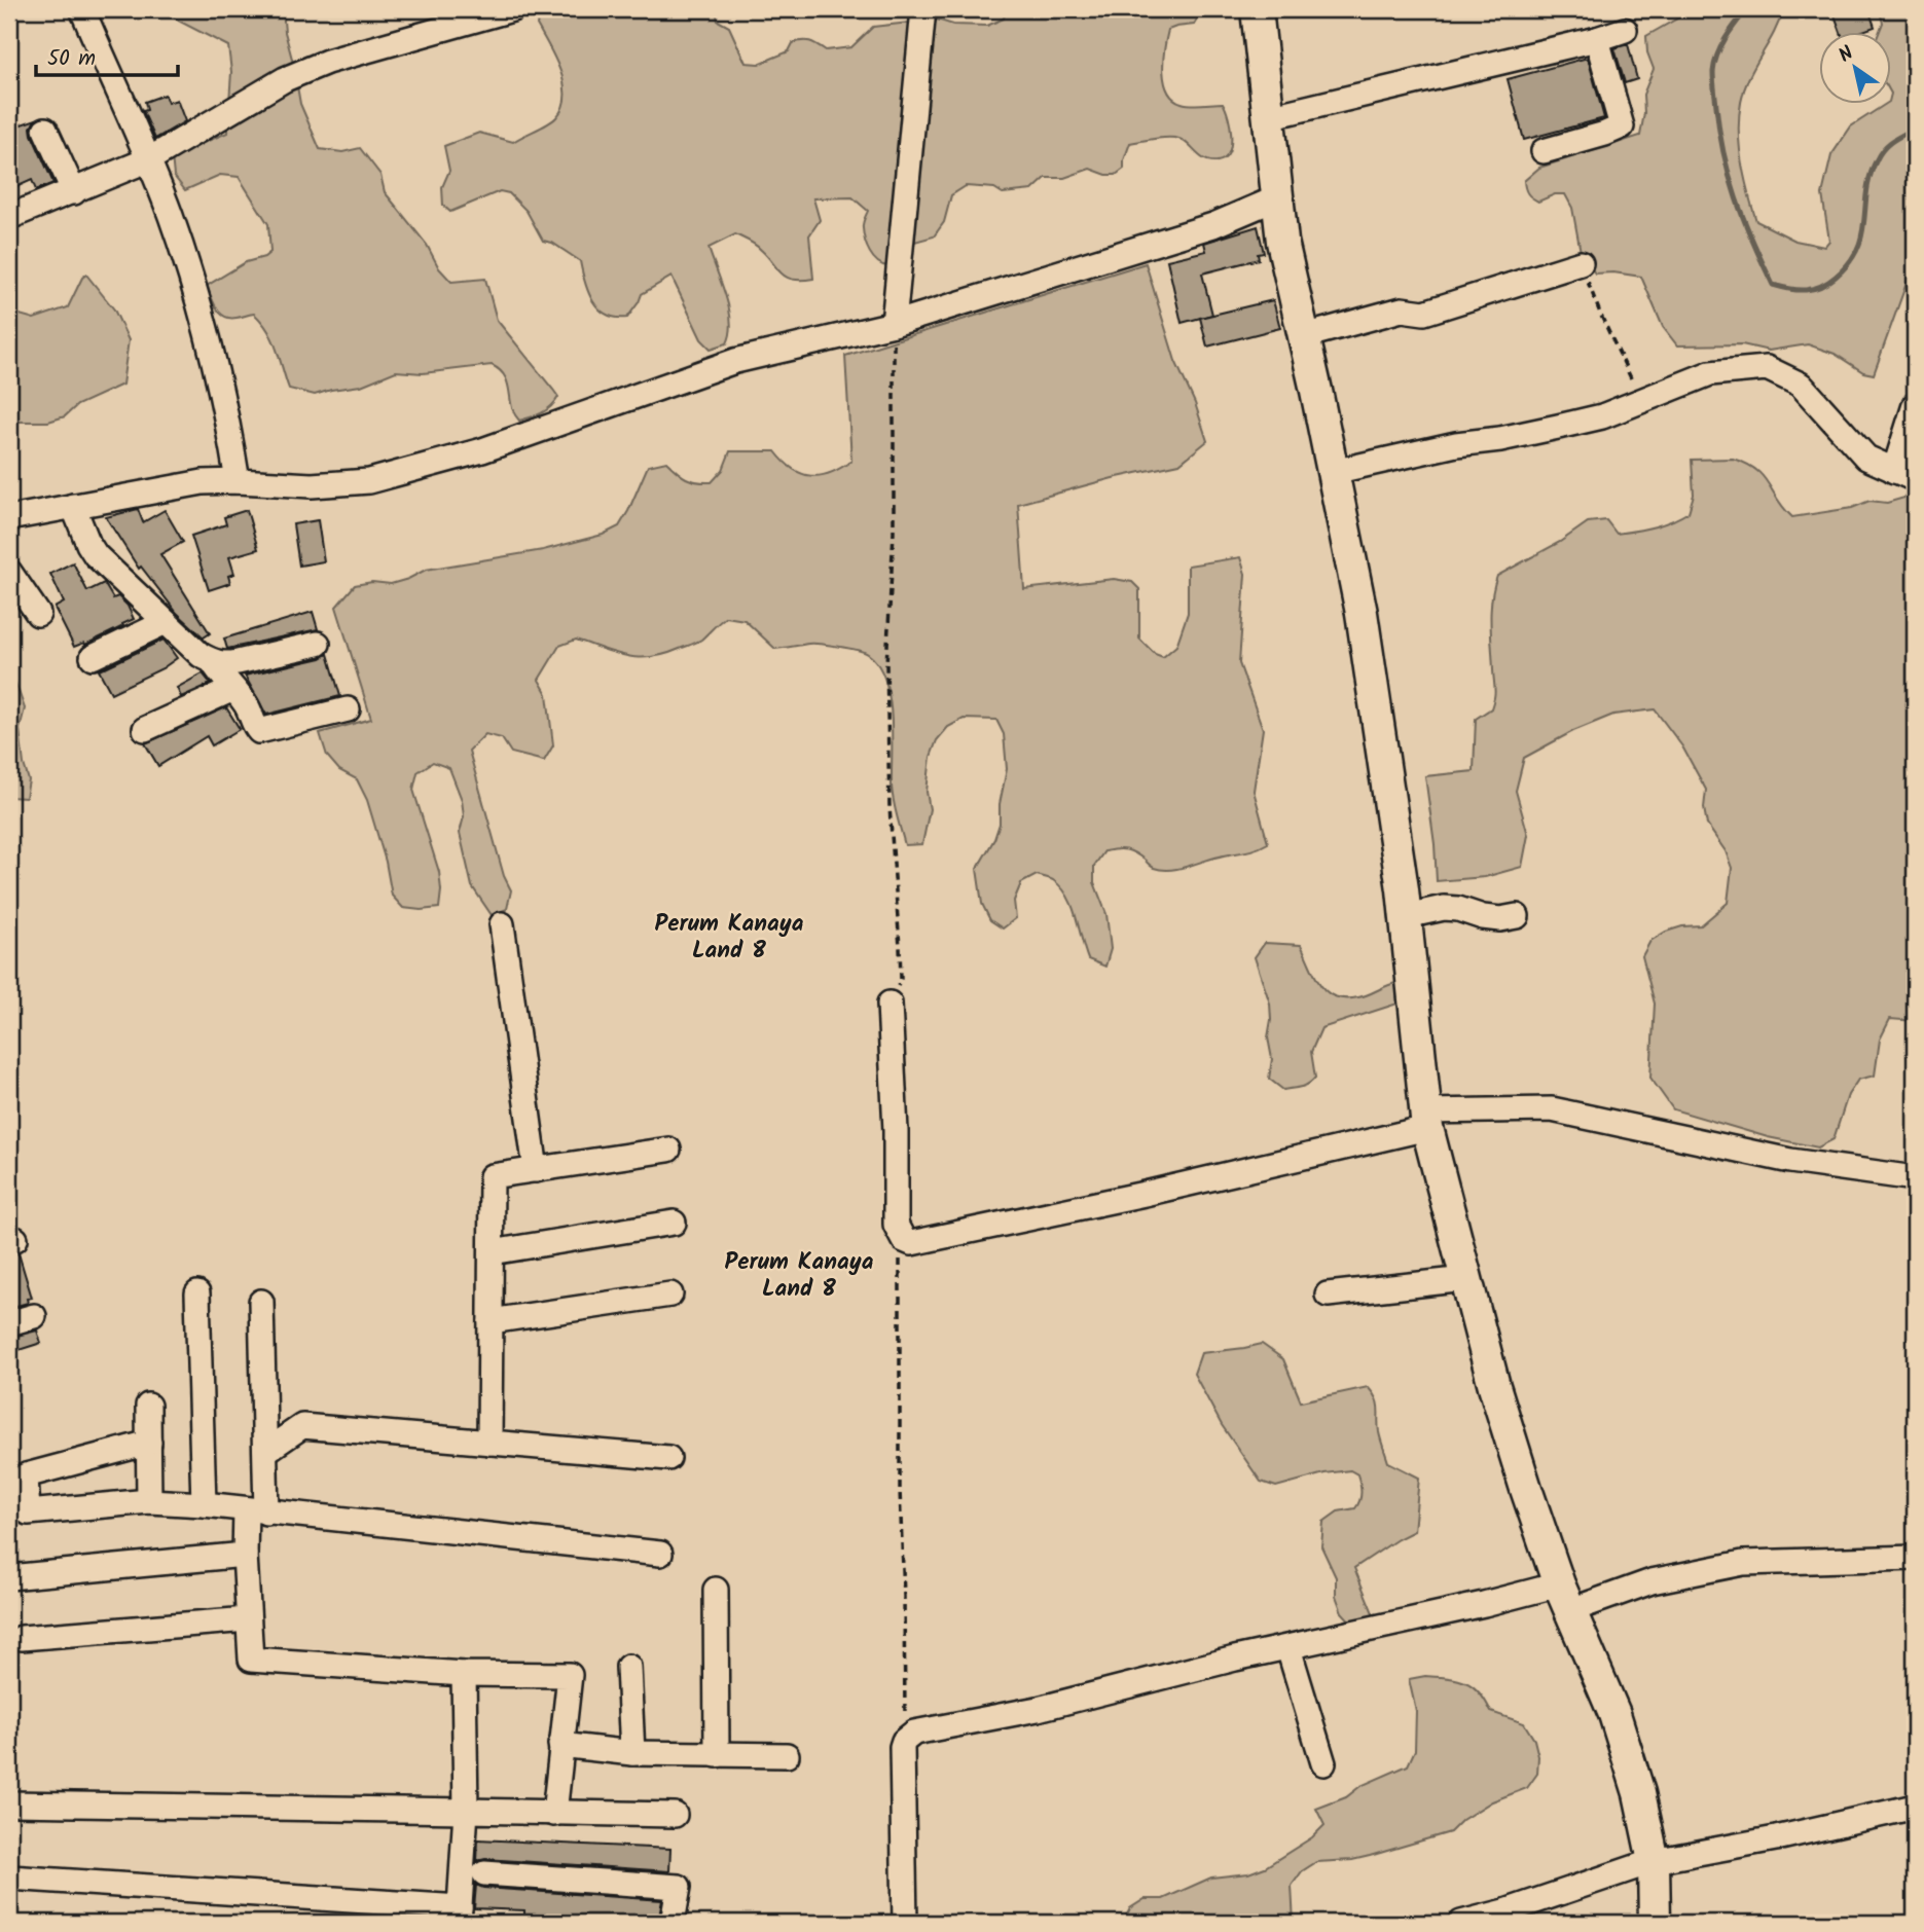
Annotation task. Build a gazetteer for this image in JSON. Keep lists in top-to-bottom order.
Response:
{
  "districts": ["Perum Kanaya Land 8", "Perum Kanaya Land 8"],
  "scale_bar": "50 m",
  "north": "top left"
}
